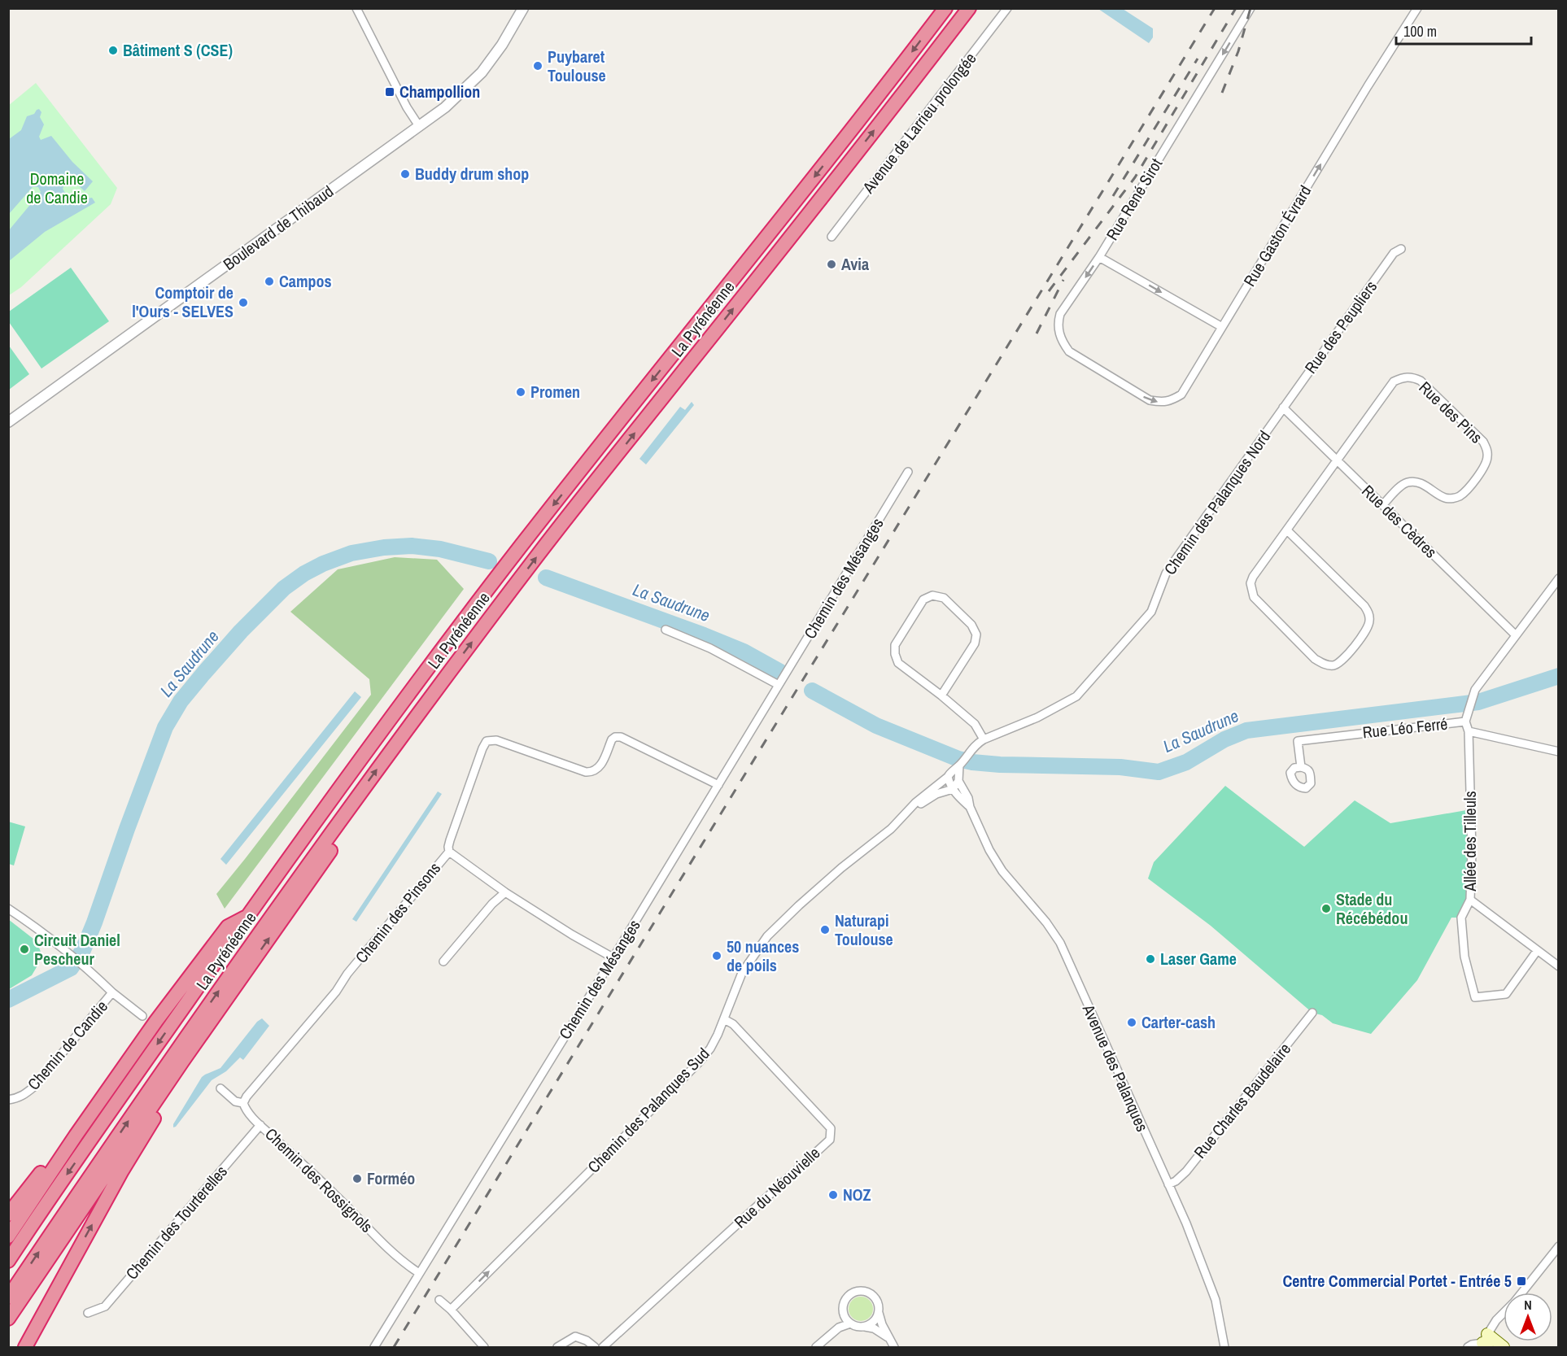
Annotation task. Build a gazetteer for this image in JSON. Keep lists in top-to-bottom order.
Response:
{
  "streets": {
    "highway": ["La Pyrénéenne"],
    "street": [
      "Avenue de Larrieu prolongée",
      "Rue René Sirot",
      "Boulevard de Thibaud",
      "Rue Gaston Évrard",
      "Rue des Peupliers",
      "Rue des Pins",
      "Chemin des Palanques Nord",
      "Rue des Cèdres",
      "Chemin des Mésanges",
      "Rue Léo Ferré",
      "Allée des Tilleuls",
      "Chemin des Pinsons",
      "Chemin de Candie",
      "Avenue des Palanques",
      "Rue Charles Baudelaire",
      "Chemin des Palanques Sud",
      "Chemin des Rossignols",
      "Rue du Néouvielle",
      "Chemin des Tourterelles"
    ]
  },
  "crossings": [
    ["Rue René Sirot", "Rue Gaston Évrard"],
    ["Rue des Peupliers", "Chemin des Palanques Nord"],
    ["Rue des Peupliers", "Rue des Cèdres"],
    ["Rue des Pins", "Rue des Cèdres"],
    ["Chemin des Palanques Nord", "Rue des Cèdres"],
    ["Chemin des Palanques Nord", "Avenue des Palanques"],
    ["Chemin des Palanques Nord", "Chemin des Palanques Sud"],
    ["Chemin des Mésanges", "Chemin des Pinsons"],
    ["Chemin des Mésanges", "Chemin des Rossignols"],
    ["Rue Léo Ferré", "Allée des Tilleuls"],
    ["Chemin des Pinsons", "Chemin des Rossignols"],
    ["Avenue des Palanques", "Rue Charles Baudelaire"],
    ["Avenue des Palanques", "Chemin des Palanques Sud"],
    ["Chemin des Palanques Sud", "Rue du Néouvielle"],
    ["Chemin des Rossignols", "Chemin des Tourterelles"]
  ],
  "one_way": ["Rue René Sirot", "Rue Gaston Évrard", "Chemin des Palanques Sud"],
  "water": ["La Saudrune"],
  "parks": ["Domaine de Candie"],
  "places": {
    "other": [
      "Bâtiment S (CSE)",
      "Puybaret Toulouse",
      "Buddy drum shop",
      "Avia",
      "Campos",
      "Comptoir de l'Ours - SELVES",
      "Promen",
      "Stade du Récébédou",
      "Naturapi Toulouse",
      "Circuit Daniel Pescheur",
      "50 nuances de poils",
      "Laser Game",
      "Carter-cash",
      "Forméo",
      "NOZ"
    ],
    "transit": ["Champollion", "Centre Commercial Portet - Entrée 5"]
  },
  "scale_bar": "100 m",
  "north": "top"
}
